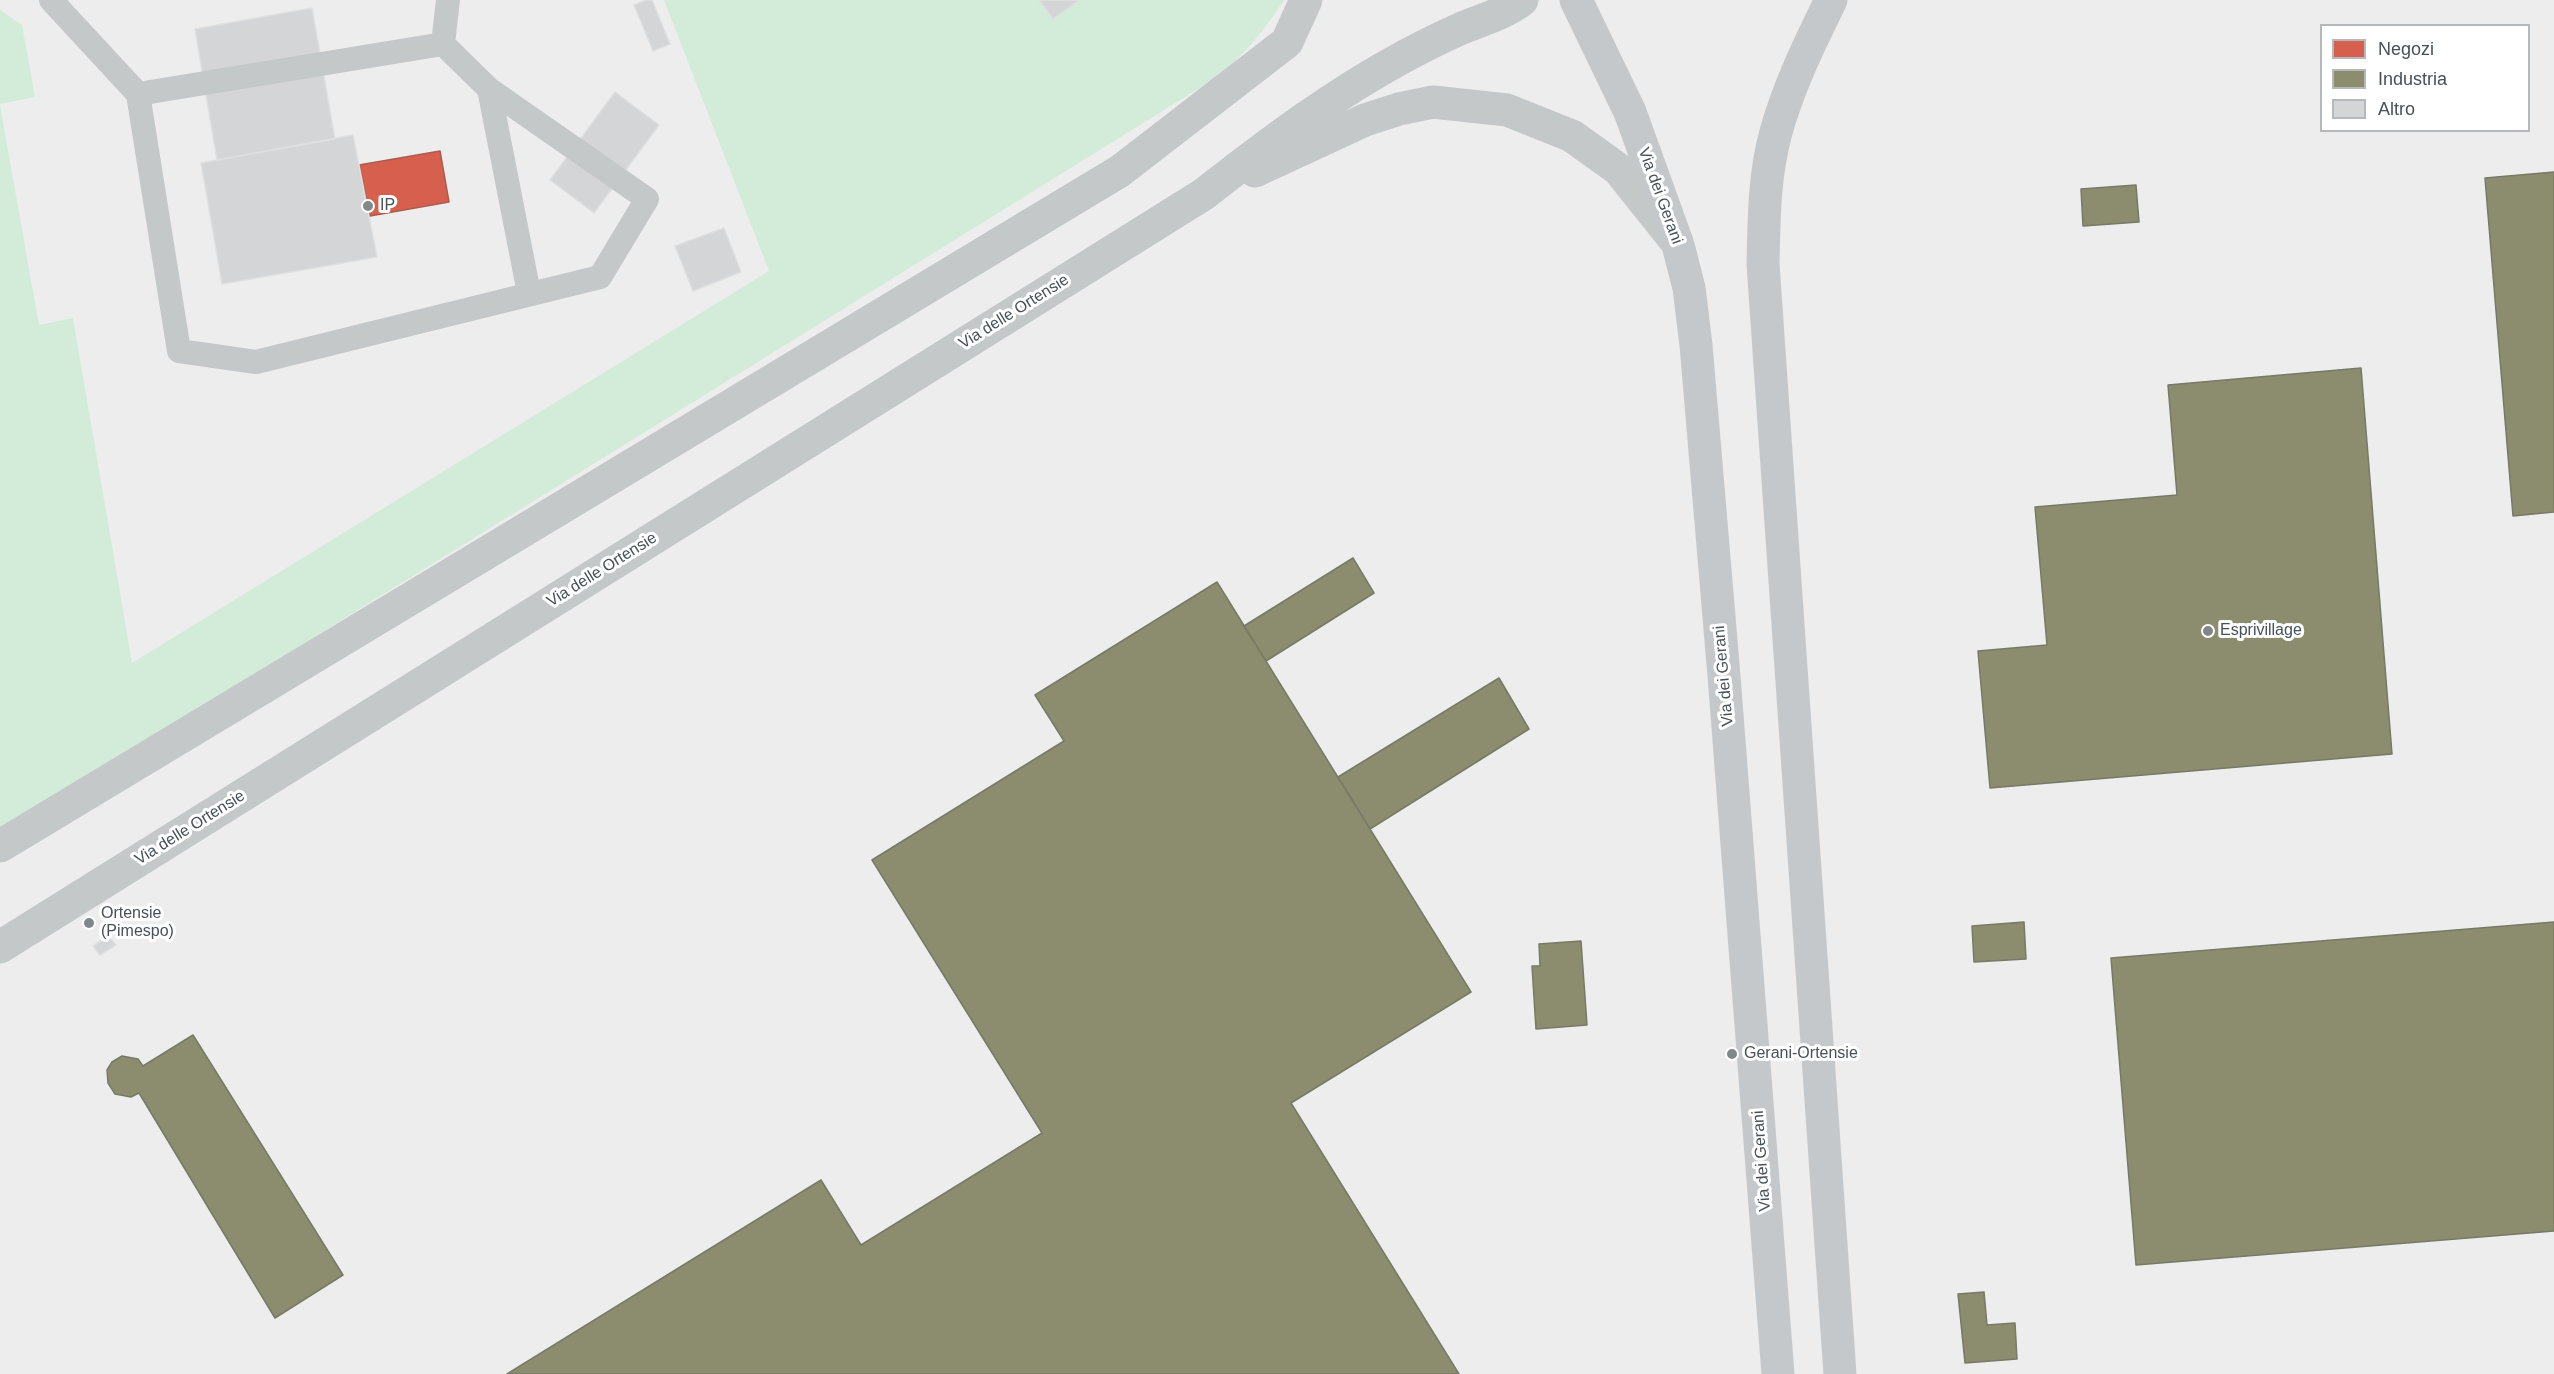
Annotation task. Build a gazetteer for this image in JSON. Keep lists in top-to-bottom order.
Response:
{
  "streets": {
    "street": ["Via dei Gerani", "Via delle Ortensie"]
  },
  "places": [
    "IP",
    "Esprivillage",
    "Ortensie (Pimespo)",
    "Gerani-Ortensie"
  ],
  "legend": ["Negozi", "Industria", "Altro"]
}
